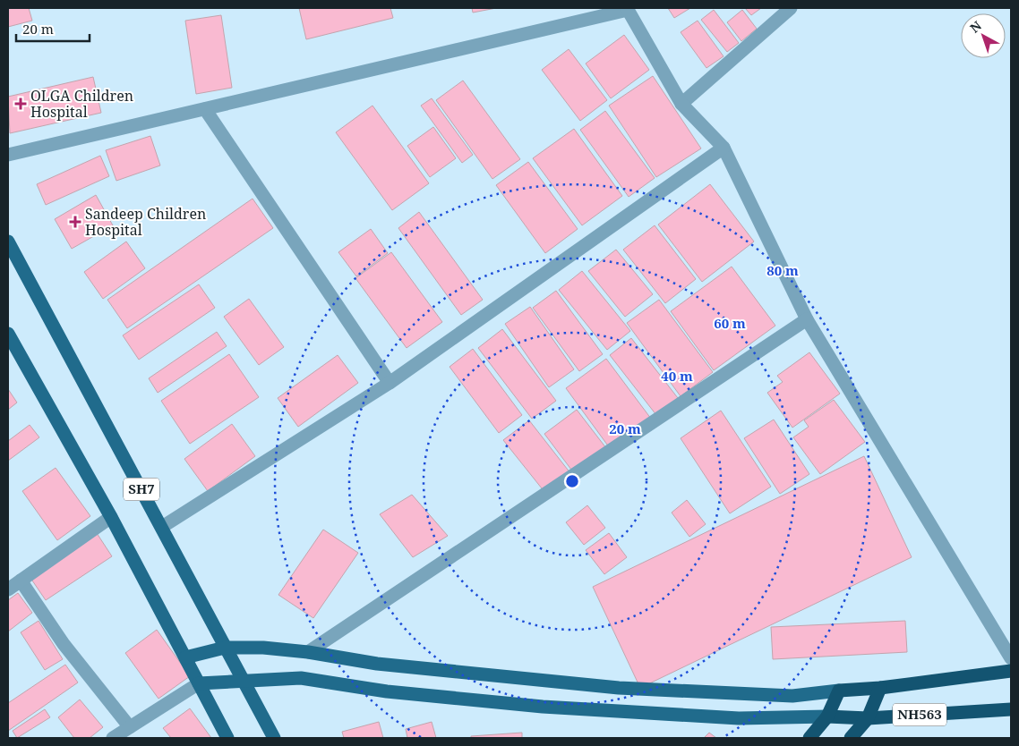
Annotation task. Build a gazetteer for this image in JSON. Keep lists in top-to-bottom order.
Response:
{
  "streets": {
    "highway": ["NH563"],
    "main road": ["SH7"]
  },
  "places": {
    "health": ["OLGA Children Hospital", "Sandeep Children Hospital"]
  },
  "scale_bar": "20 m",
  "north": "top left",
  "rings": [
    "80 m",
    "60 m",
    "40 m",
    "20 m"
  ]
}
